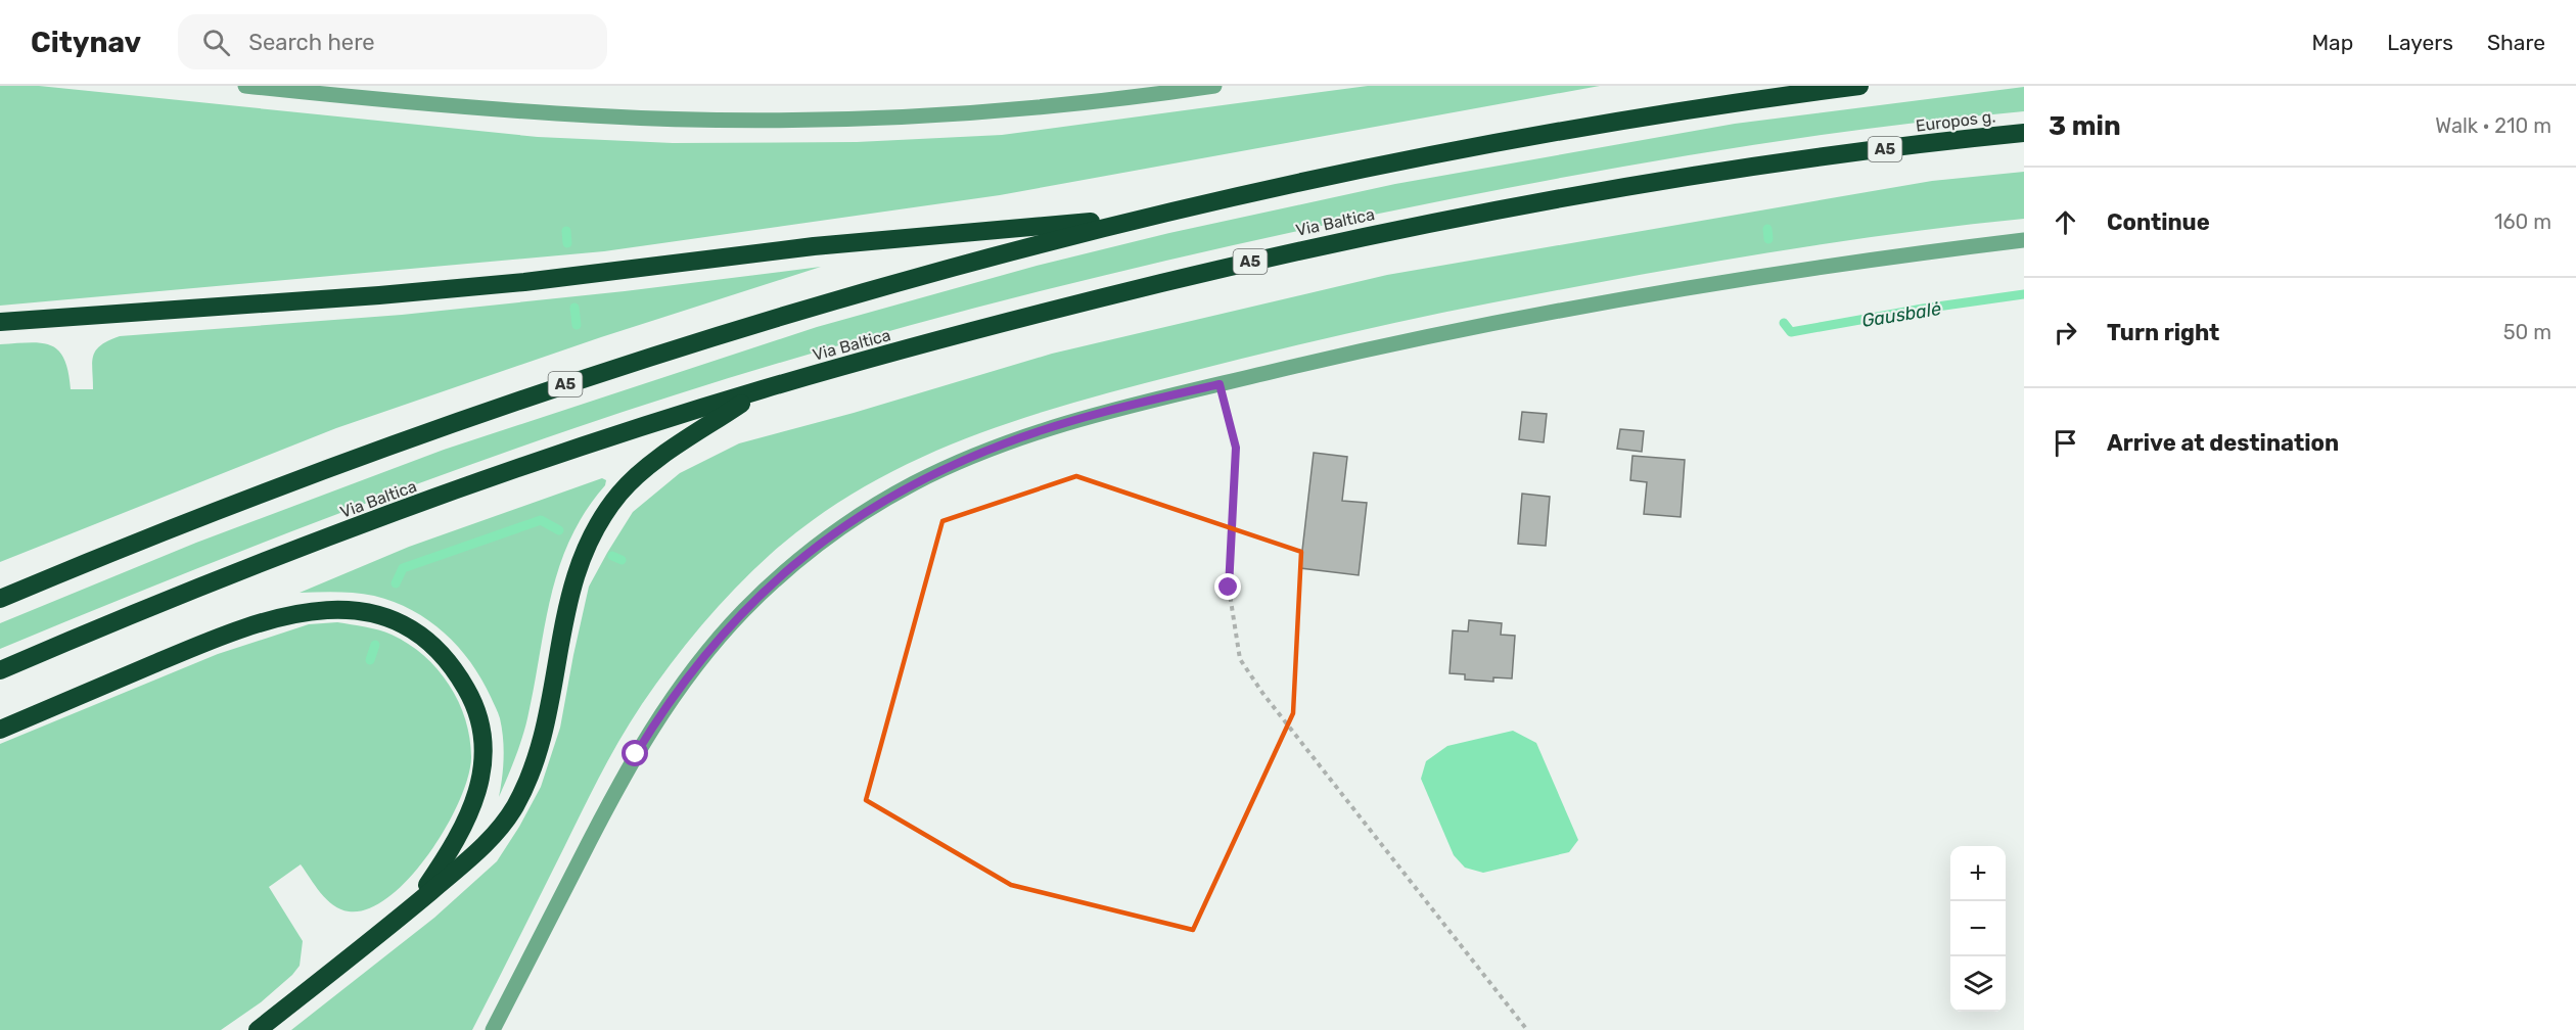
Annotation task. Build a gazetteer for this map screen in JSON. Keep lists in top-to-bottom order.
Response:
{
  "streets": {
    "highway": ["Europos g.", "A5", "Via Baltica"]
  },
  "crossings": [
    ["Europos g.", "Via Baltica"]
  ],
  "water": ["Gausbalė"],
  "page": {
    "header": "Citynav",
    "search": "Search here",
    "nav": ["Map", "Layers", "Share"],
    "heading": ["3 min", "Walk · 210 m"],
    "list": [
      ["Continue", "160 m"],
      ["Turn right", "50 m"],
      "Arrive at destination"
    ],
    "map_buttons": ["+", "−"]
  }
}
